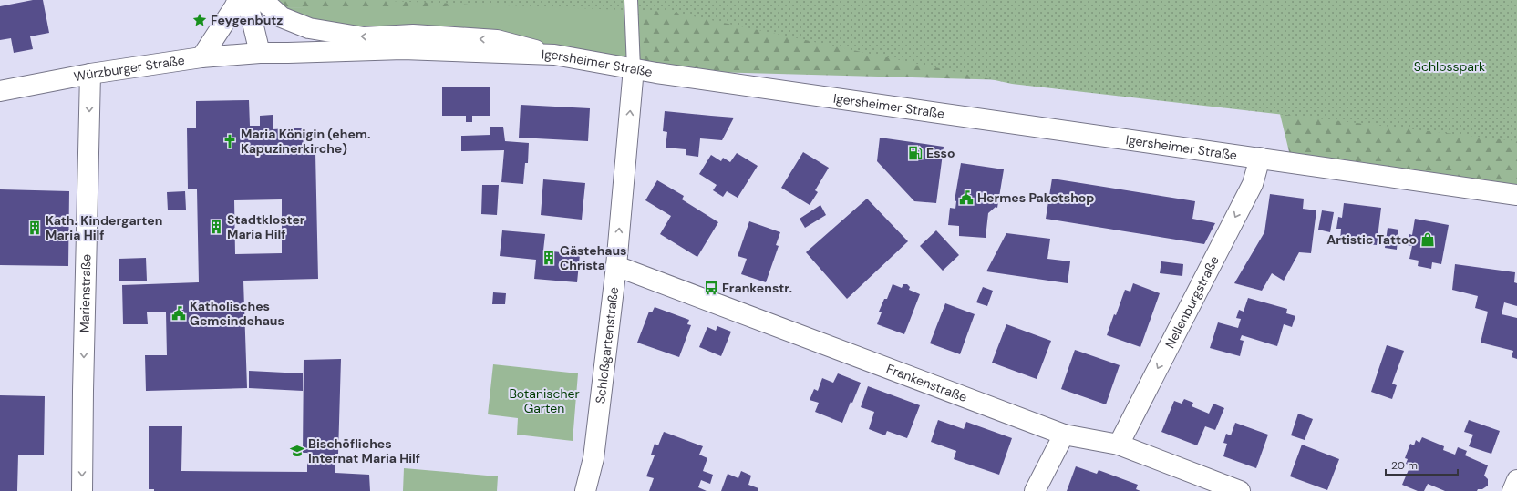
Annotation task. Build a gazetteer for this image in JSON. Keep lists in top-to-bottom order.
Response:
{
  "streets": {
    "street": [
      "Igersheimer Straße",
      "Würzburger Straße",
      "Marienstraße",
      "Nellenburgstraße",
      "Schloßgartenstraße",
      "Frankenstraße"
    ]
  },
  "crossings": [
    ["Igersheimer Straße", "Würzburger Straße"],
    ["Igersheimer Straße", "Nellenburgstraße"],
    ["Igersheimer Straße", "Schloßgartenstraße"],
    ["Würzburger Straße", "Marienstraße"],
    ["Nellenburgstraße", "Frankenstraße"],
    ["Schloßgartenstraße", "Frankenstraße"]
  ],
  "one_way": ["Marienstraße", "Nellenburgstraße", "Schloßgartenstraße"],
  "parks": ["Schlosspark", "Botanischer Garten"],
  "places": {
    "place": ["Feygenbutz"],
    "church": ["Maria Königin (ehem. Kapuzinerkirche)"],
    "fuel station": ["Esso"],
    "public building": ["Hermes Paketshop", "Katholisches Gemeindehaus"],
    "building": ["Stadtkloster Maria Hilf", "Kath. Kindergarten Maria Hilf", "Gästehaus Christa"],
    "shop": ["Artistic Tattoo"],
    "bus stop": ["Frankenstr."],
    "school or university": ["Bischöfliches Internat Maria Hilf"]
  },
  "scale_bar": "20 m"
}
